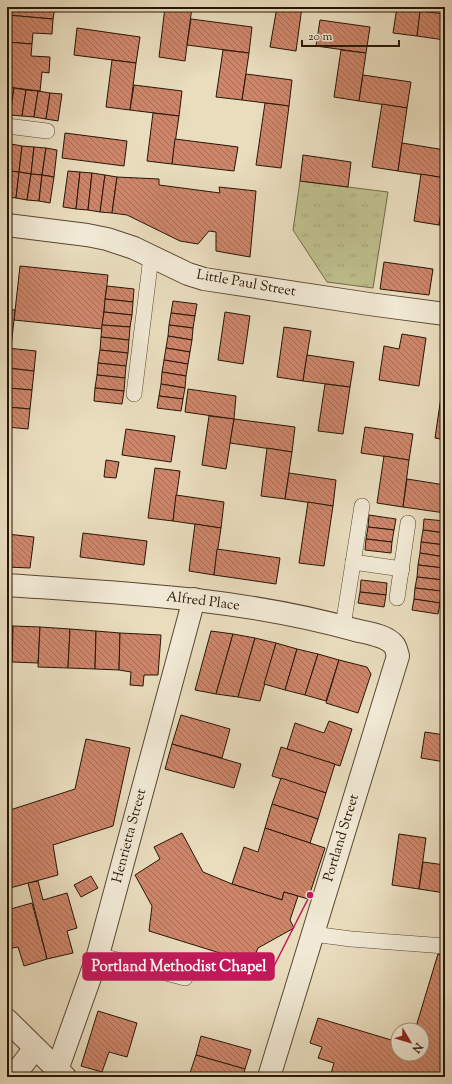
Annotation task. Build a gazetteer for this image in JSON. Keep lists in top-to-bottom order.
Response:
{
  "streets": {
    "street": [
      "Little Paul Street",
      "Alfred Place",
      "Henrietta Street",
      "Portland Street"
    ]
  },
  "crossings": [
    ["Alfred Place", "Henrietta Street"],
    ["Alfred Place", "Portland Street"]
  ],
  "places": ["Portland Methodist Chapel"],
  "scale_bar": "20 m",
  "north": "bottom right"
}
